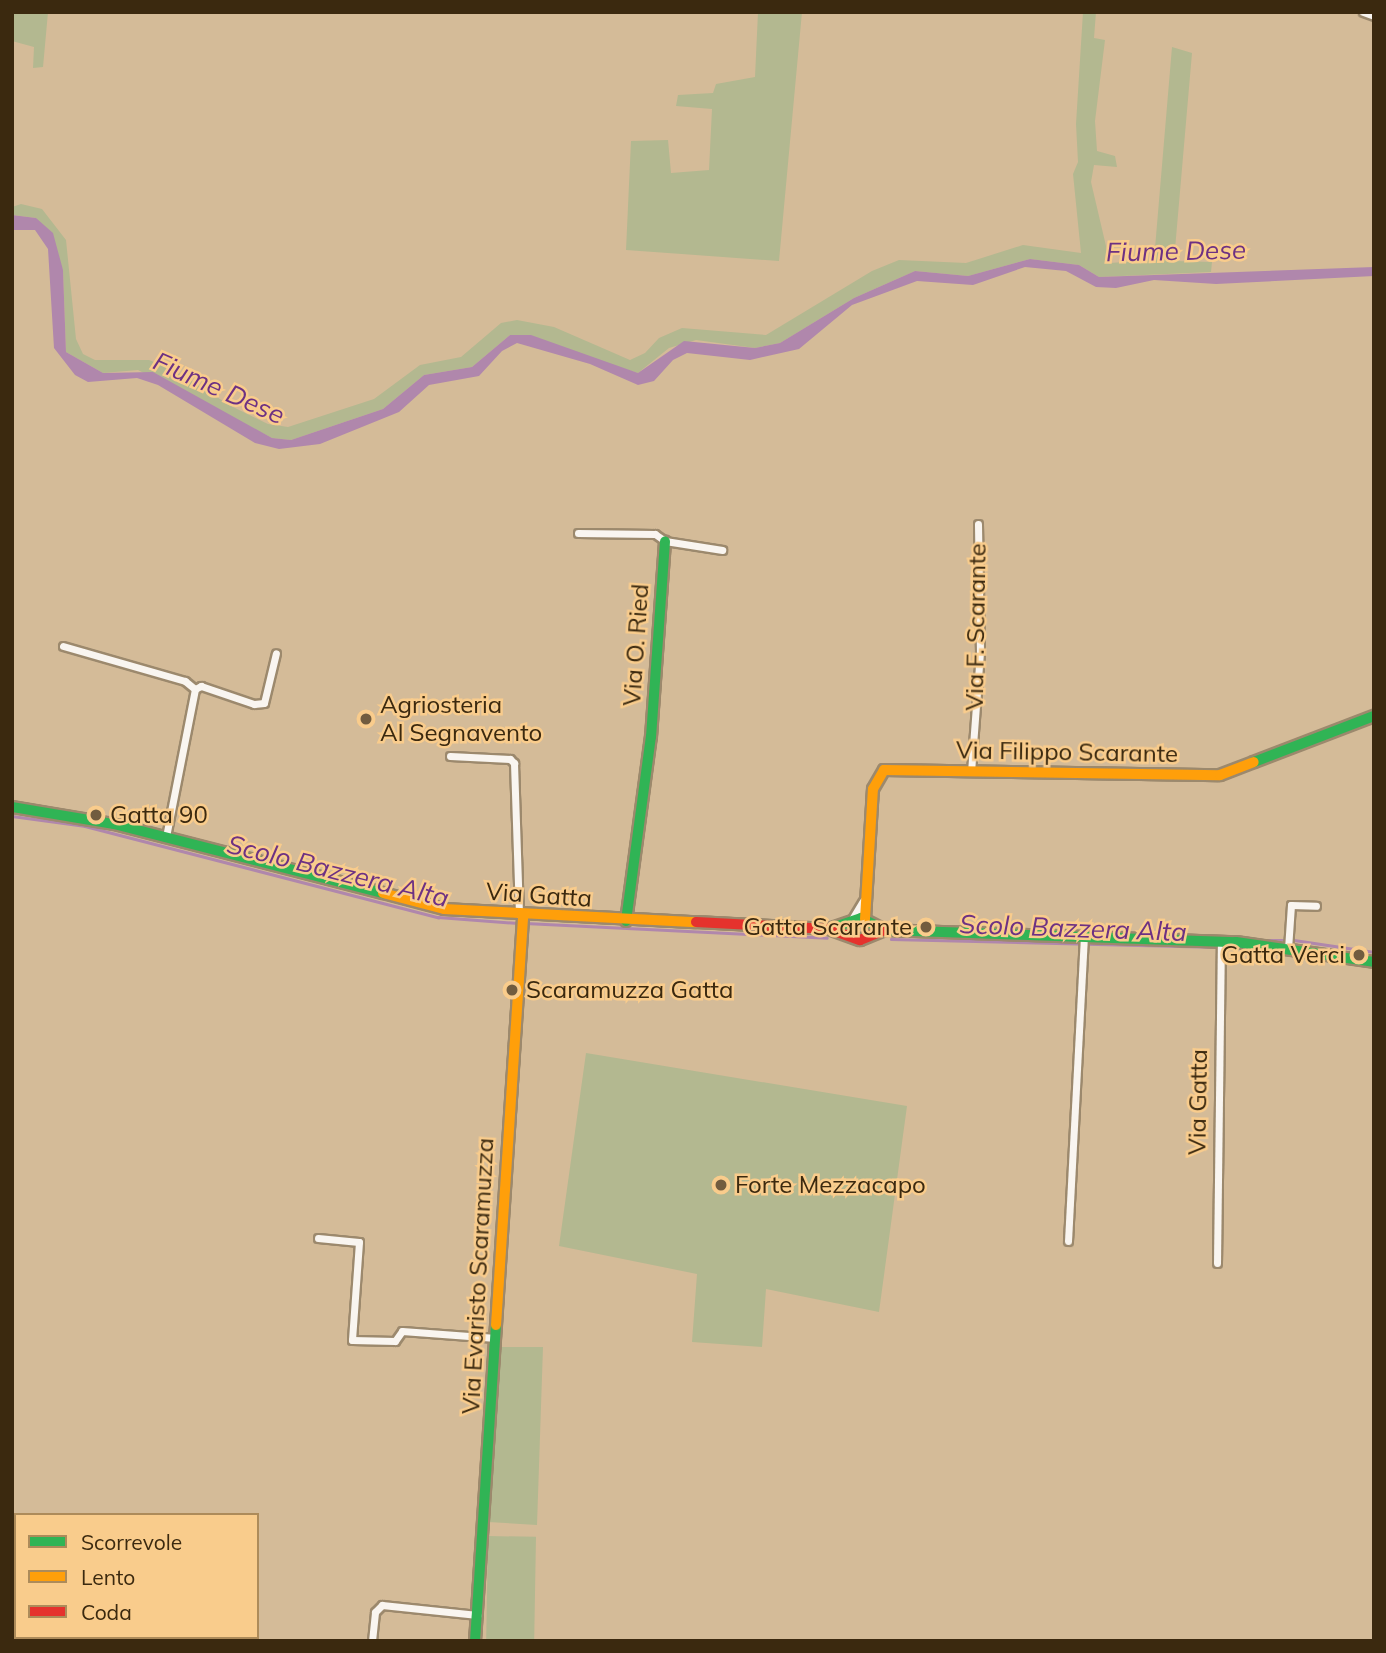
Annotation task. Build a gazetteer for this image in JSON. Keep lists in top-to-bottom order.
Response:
{
  "streets": {
    "street": [
      "Via F. Scarante",
      "Via O. Ried",
      "Via Filippo Scarante",
      "Via Gatta",
      "Via Evaristo Scaramuzza"
    ]
  },
  "crossings": [
    ["Via F. Scarante", "Via Filippo Scarante"],
    ["Via O. Ried", "Via Gatta"],
    ["Via Filippo Scarante", "Via Gatta"],
    ["Via Gatta", "Via Evaristo Scaramuzza"]
  ],
  "water": ["Fiume Dese", "Scolo Bazzera Alta"],
  "places": [
    "Agriosteria Al Segnavento",
    "Gatta 90",
    "Gatta Scarante",
    "Gatta Verci",
    "Scaramuzza Gatta",
    "Forte Mezzacapo"
  ],
  "legend": ["Scorrevole", "Lento", "Coda"]
}
